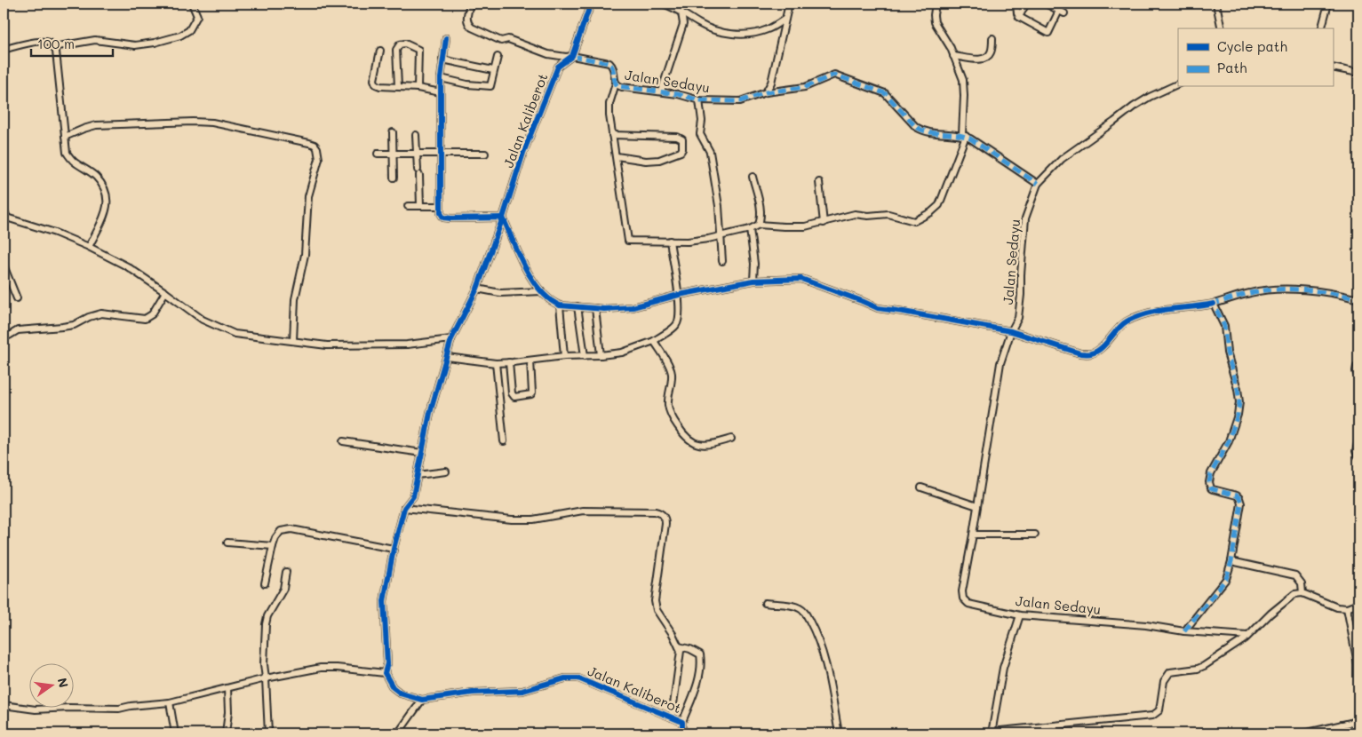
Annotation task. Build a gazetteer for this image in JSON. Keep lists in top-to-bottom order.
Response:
{
  "streets": {
    "street": ["Jalan Sedayu", "Jalan Kaliberot"]
  },
  "crossings": [
    ["Jalan Sedayu", "Jalan Kaliberot"]
  ],
  "legend": ["Cycle path", "Path"],
  "scale_bar": "100 m",
  "north": "right"
}
